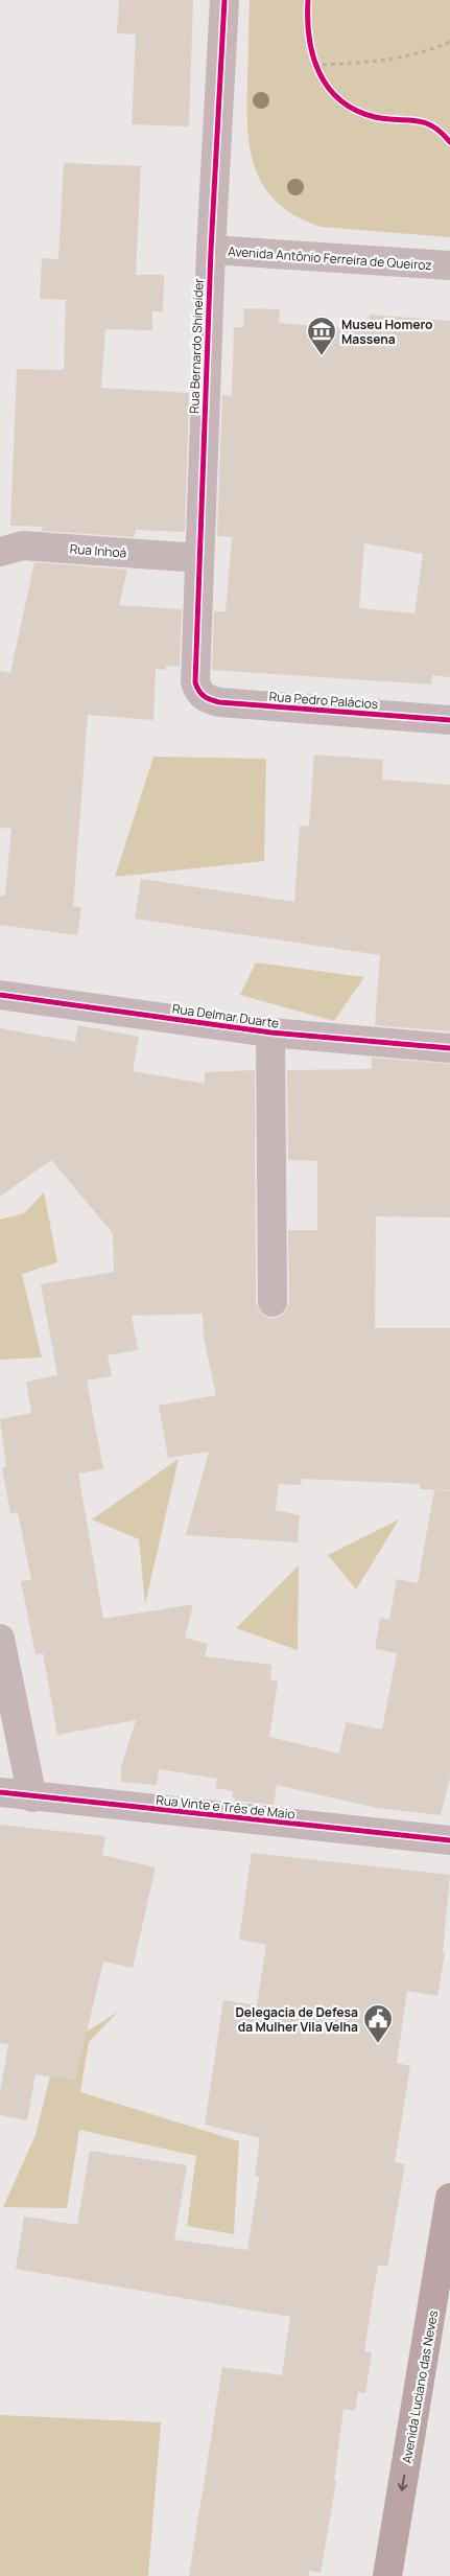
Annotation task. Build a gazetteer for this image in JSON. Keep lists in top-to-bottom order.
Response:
{
  "streets": {
    "main road": ["Avenida Luciano das Neves"],
    "street": [
      "Avenida Antônio Ferreira de Queiroz",
      "Rua Bernardo Shineider",
      "Rua Inhoá",
      "Rua Pedro Palácios",
      "Rua Delmar Duarte",
      "Rua Vinte e Três de Maio"
    ]
  },
  "crossings": [
    ["Avenida Antônio Ferreira de Queiroz", "Rua Bernardo Shineider"],
    ["Rua Bernardo Shineider", "Rua Inhoá"],
    ["Rua Bernardo Shineider", "Rua Pedro Palácios"]
  ],
  "one_way": ["Avenida Luciano das Neves"],
  "places": {
    "museum": ["Museu Homero Massena"],
    "public building": ["Delegacia de Defesa da Mulher Vila Velha"]
  }
}
